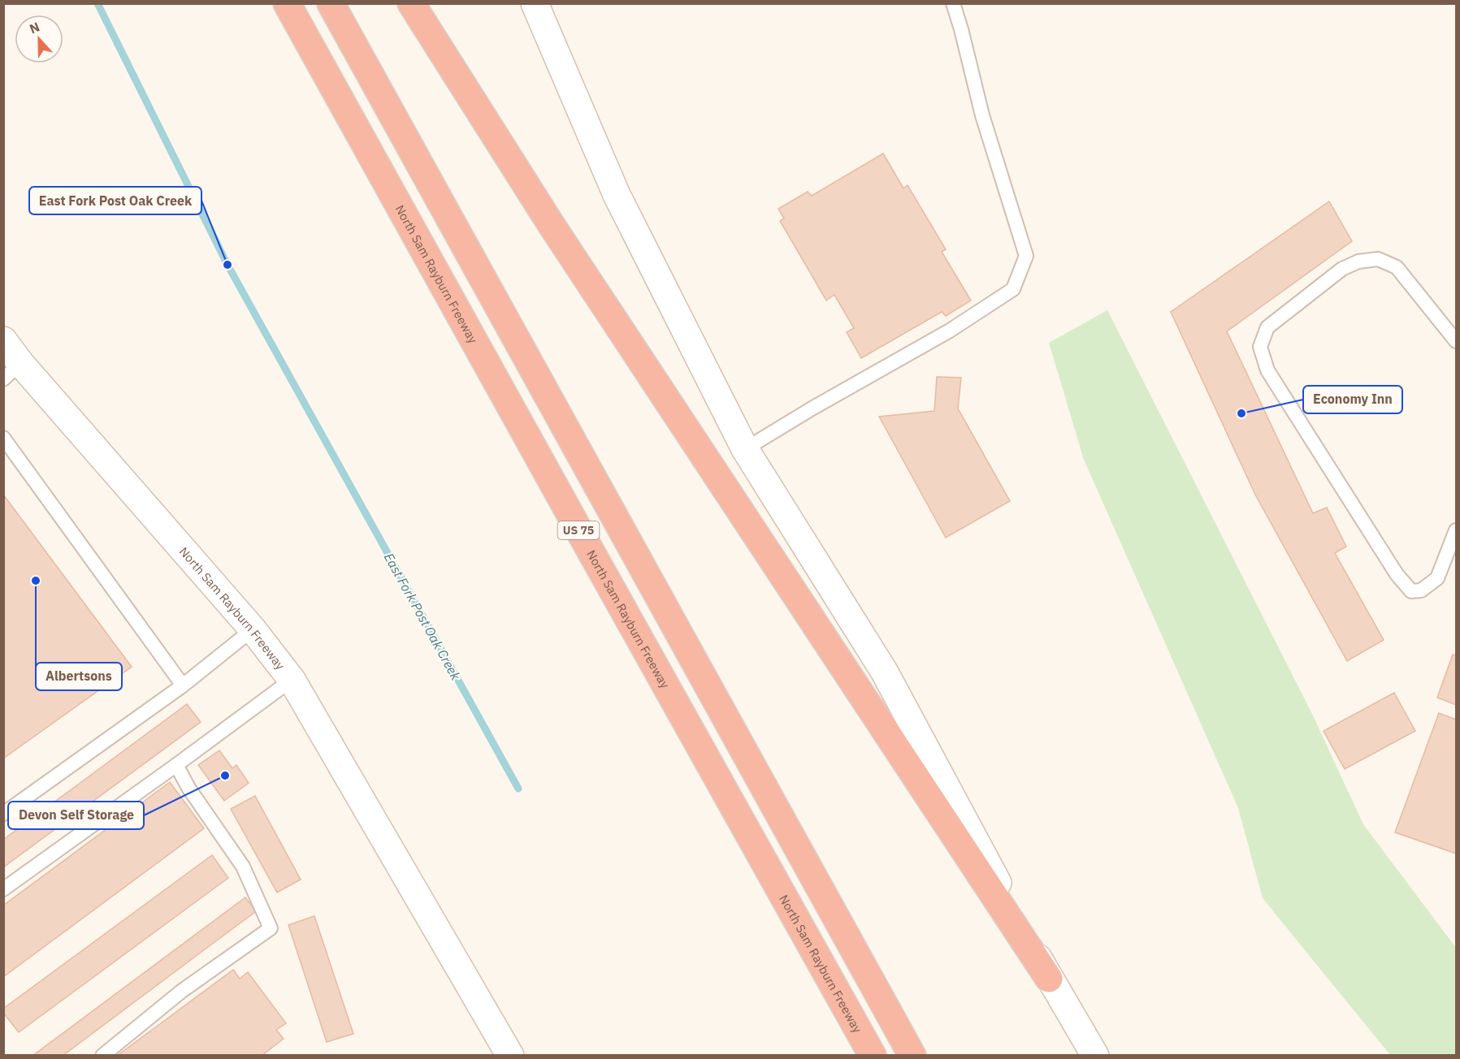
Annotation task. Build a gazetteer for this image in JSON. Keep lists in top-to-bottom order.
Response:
{
  "streets": {
    "highway": ["North Sam Rayburn Freeway", "US 75"]
  },
  "water": ["East Fork Post Oak Creek"],
  "places": [
    "East Fork Post Oak Creek",
    "Economy Inn",
    "Albertsons",
    "Devon Self Storage"
  ],
  "north": "top"
}
